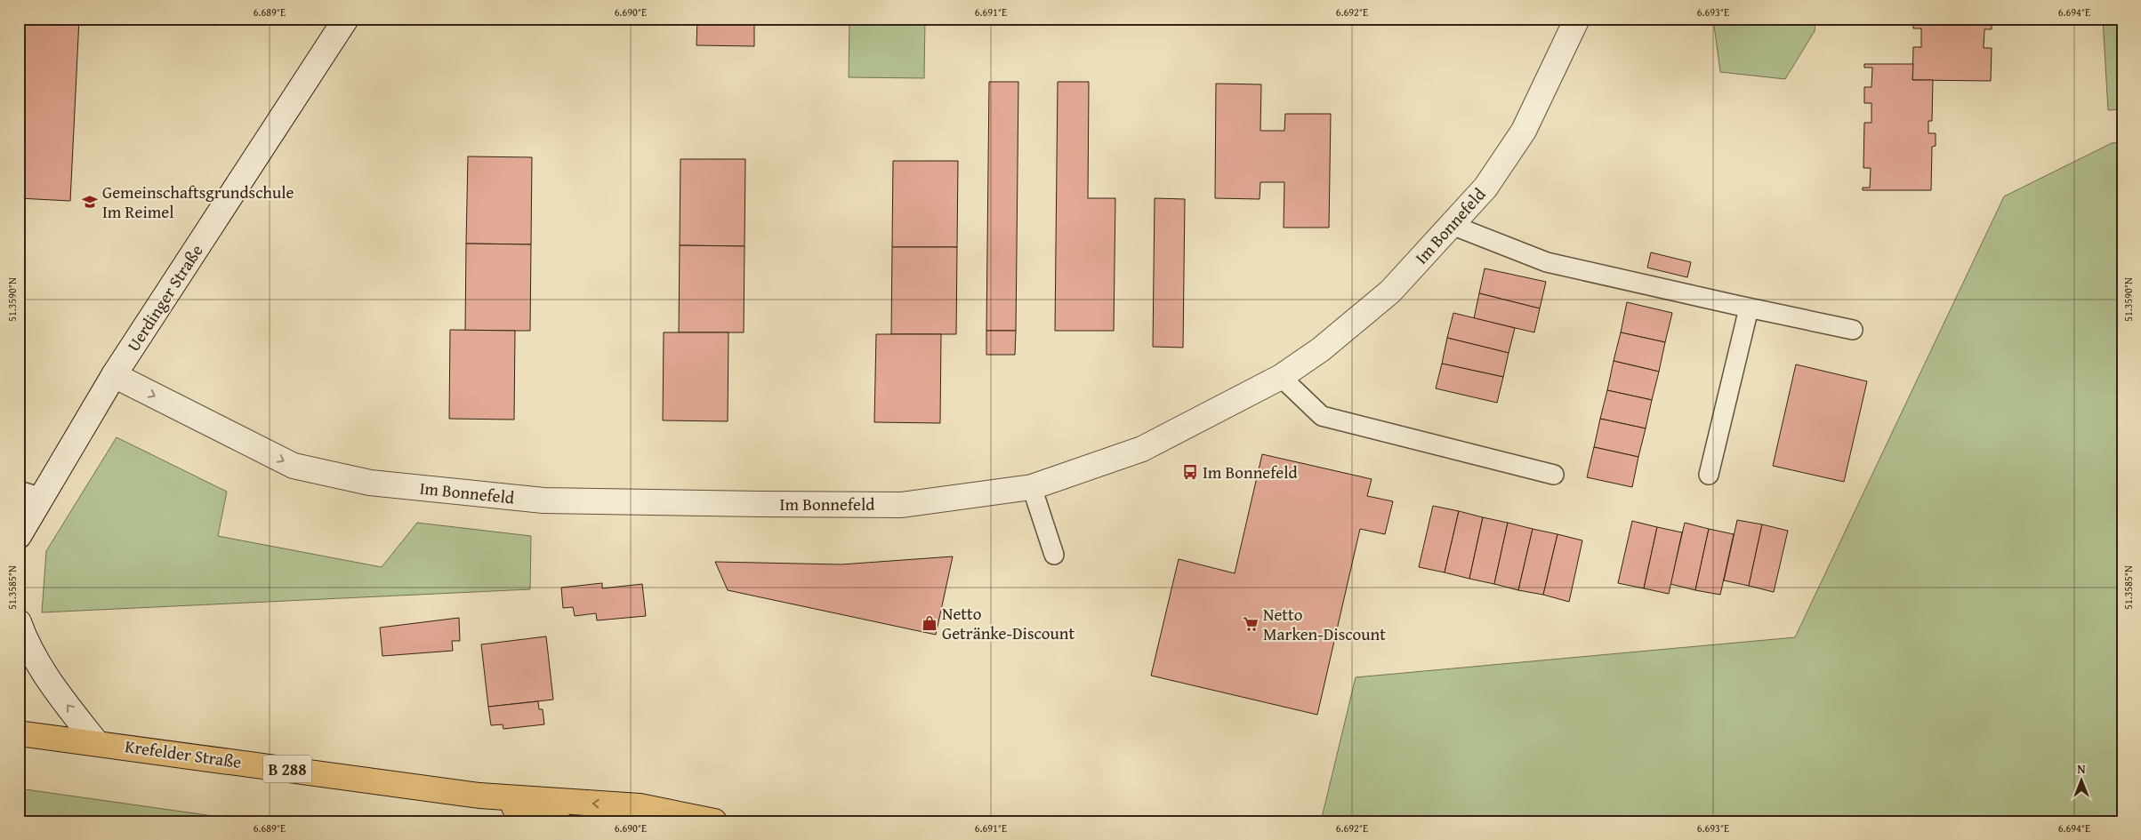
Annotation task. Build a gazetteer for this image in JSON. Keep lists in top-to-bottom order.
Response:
{
  "streets": {
    "main road": ["Krefelder Straße", "B 288"],
    "street": ["Im Bonnefeld", "Uerdinger Straße"]
  },
  "crossings": [
    ["Im Bonnefeld", "Uerdinger Straße"]
  ],
  "one_way": ["Im Bonnefeld"],
  "places": {
    "school or university": ["Gemeinschaftsgrundschule Im Reimel"],
    "bus stop": ["Im Bonnefeld"],
    "shop": ["Netto Getränke-Discount"],
    "supermarket": ["Netto Marken-Discount"]
  },
  "north": "top",
  "coordinates": [
    "6.689°E",
    "6.690°E",
    "6.691°E",
    "6.692°E",
    "6.693°E",
    "6.694°E",
    "51.3590°N",
    "51.3585°N"
  ]
}
